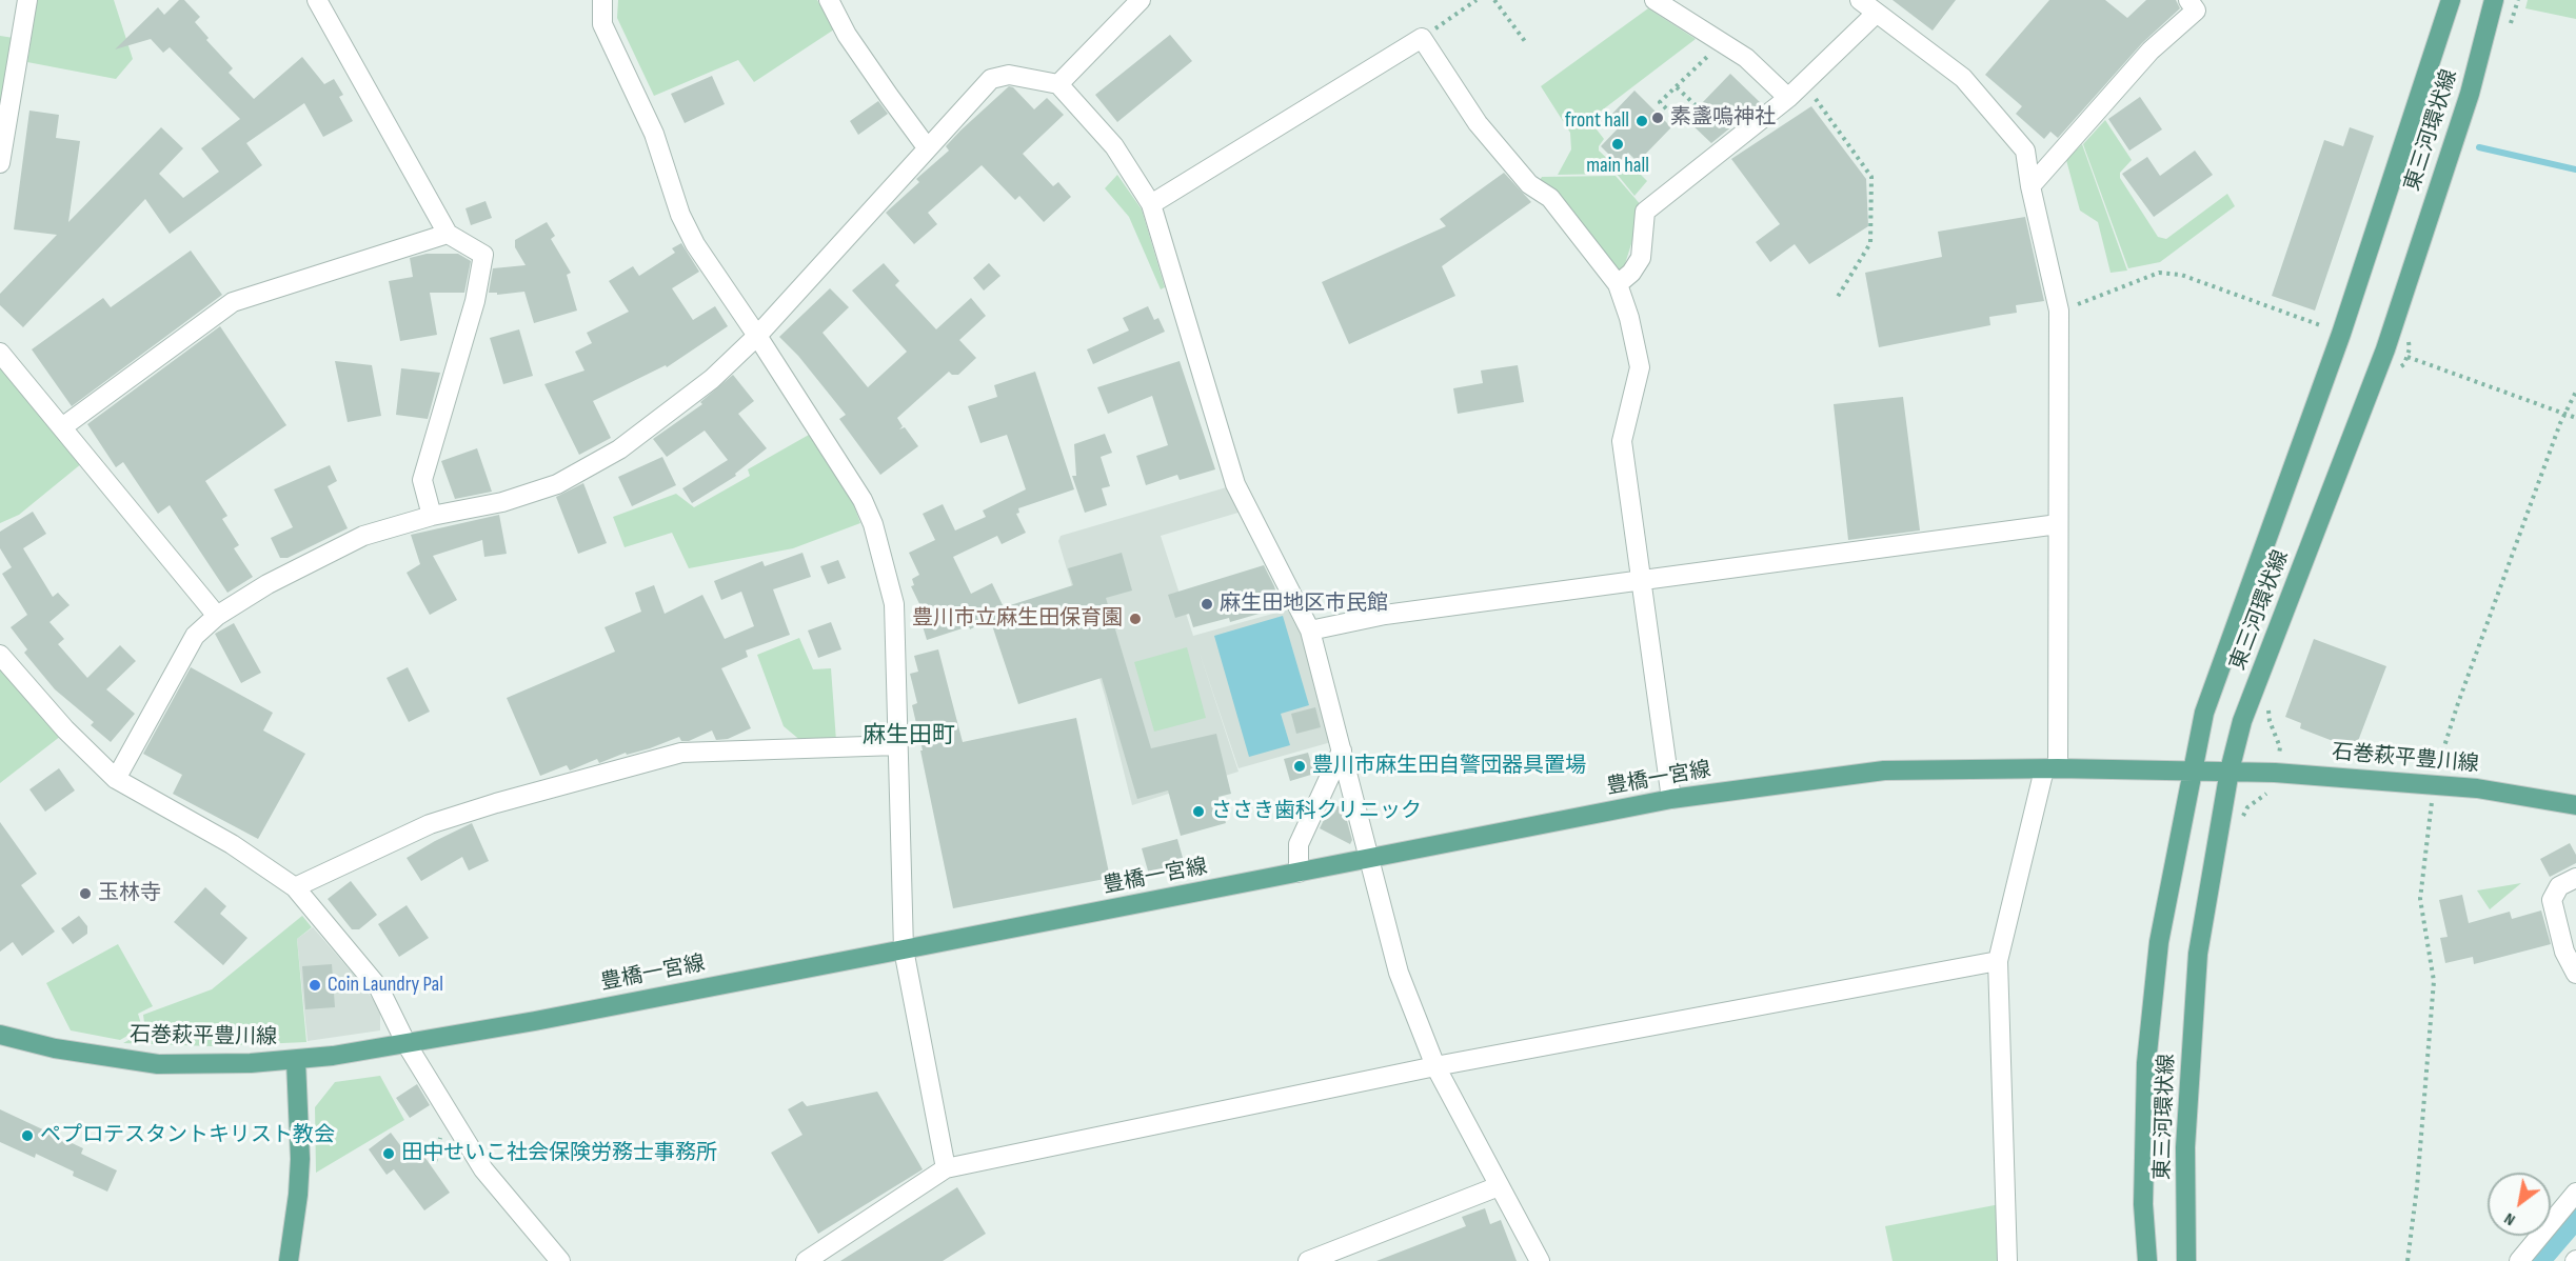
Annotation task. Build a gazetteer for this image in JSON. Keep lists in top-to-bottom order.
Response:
{
  "streets": {
    "main road": ["東三河環状線", "石巻萩平豊川線", "豊橋一宮線"]
  },
  "crossings": [
    ["東三河環状線", "石巻萩平豊川線"],
    ["東三河環状線", "豊橋一宮線"],
    ["石巻萩平豊川線", "豊橋一宮線"]
  ],
  "districts": ["麻生田町"],
  "places": [
    "素盞嗚神社",
    "front hall",
    "main hall",
    "麻生田地区市民館",
    "豊川市立麻生田保育園",
    "豊川市麻生田自警団器具置場",
    "ささき歯科クリニック",
    "玉林寺",
    "Coin Laundry Pal",
    "ペプロテスタントキリスト教会",
    "田中せいこ社会保険労務士事務所"
  ],
  "north": "bottom left"
}
